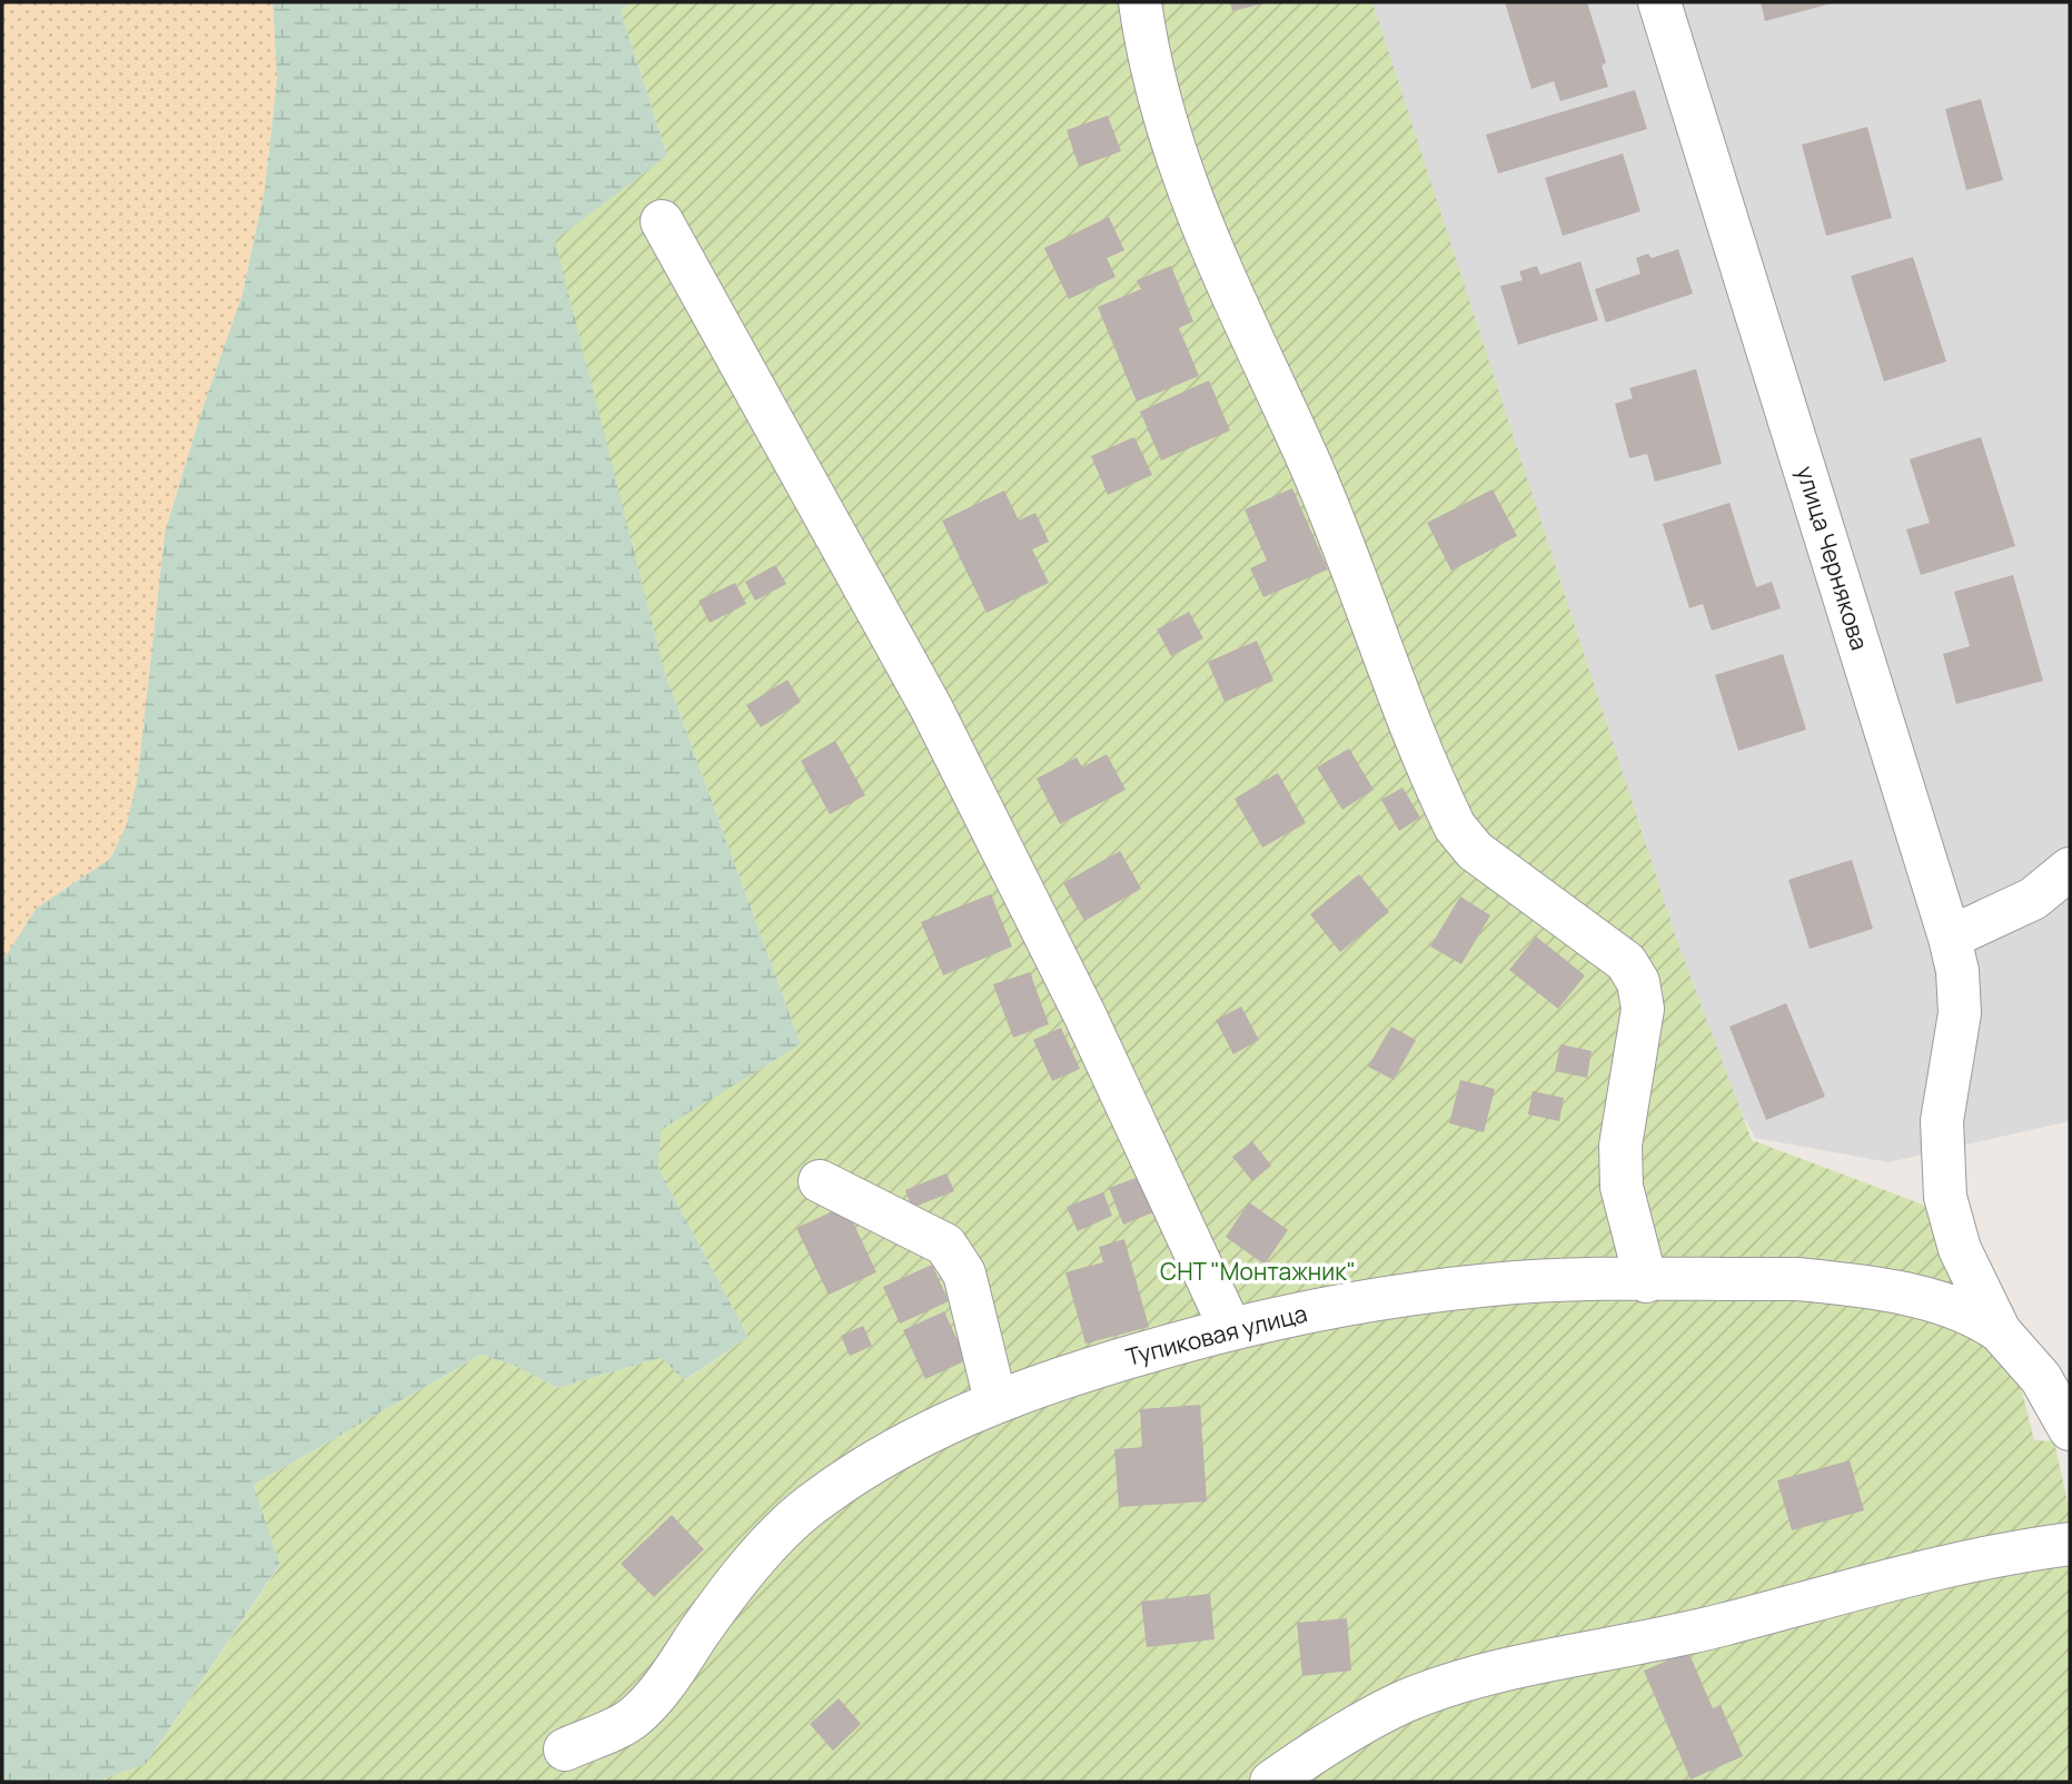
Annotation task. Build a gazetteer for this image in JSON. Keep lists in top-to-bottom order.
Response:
{
  "streets": {
    "street": ["улица Чернякова", "Тупиковая улица"]
  },
  "crossings": [
    ["улица Чернякова", "Тупиковая улица"]
  ],
  "parks": ["СНТ \"Монтажник\""]
}
